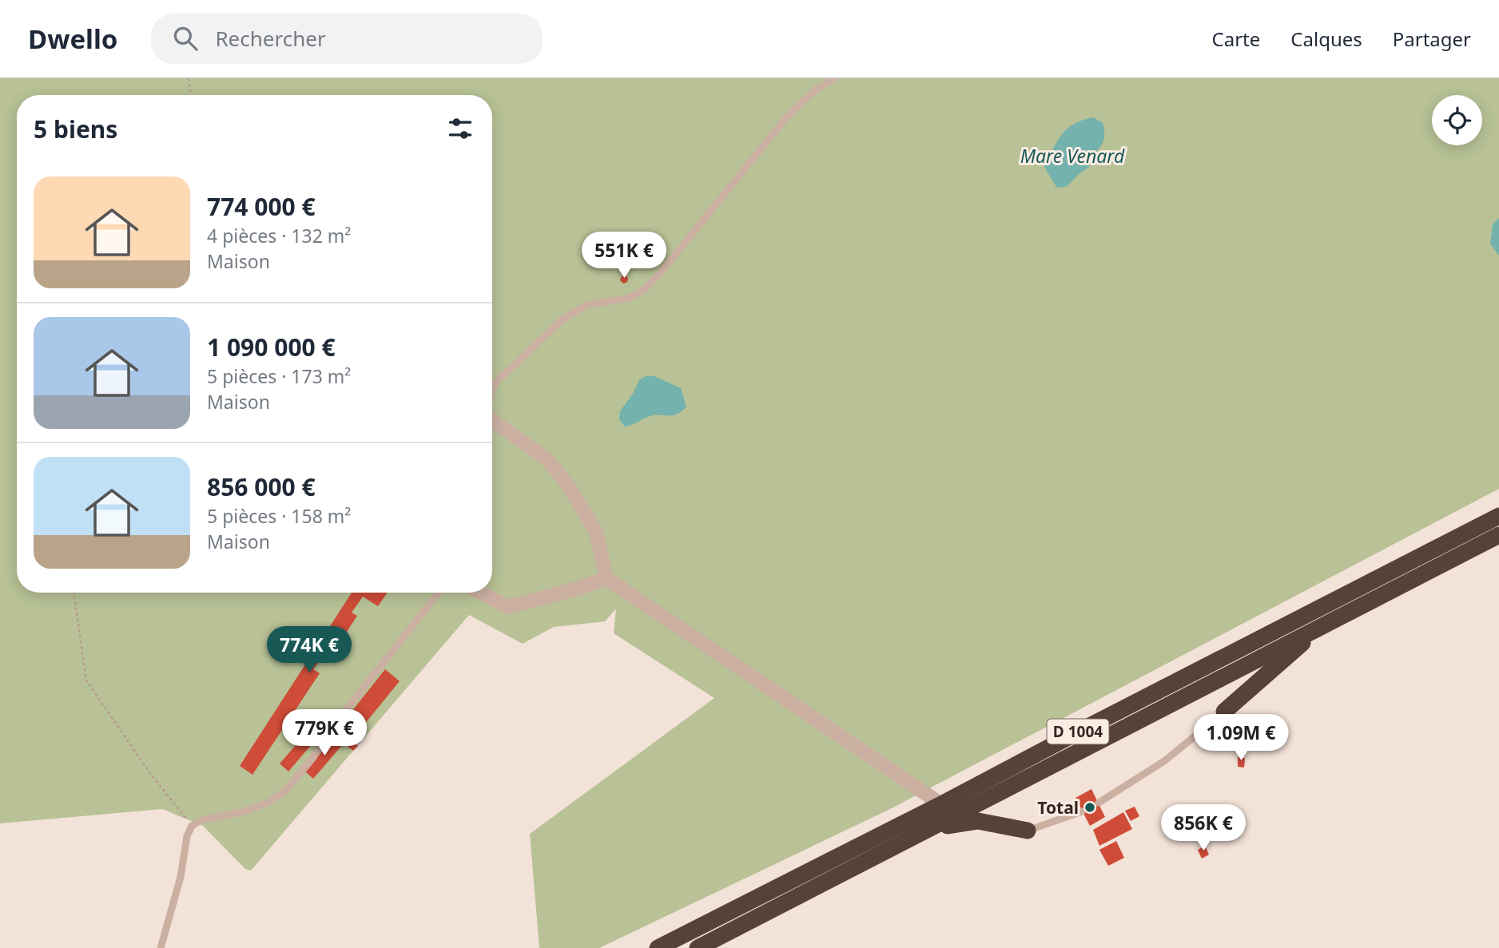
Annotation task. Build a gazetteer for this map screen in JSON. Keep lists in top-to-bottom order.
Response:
{
  "streets": {
    "highway": ["D 1004"]
  },
  "water": ["Mare Venard"],
  "places": ["Total"],
  "page": {
    "header": "Dwello",
    "search": "Rechercher",
    "nav": ["Carte", "Calques", "Partager"],
    "heading": "5 biens",
    "list": [
      {
        "name": "774 000 €",
        "note": "4 pièces · 132 m² · Maison"
      },
      {
        "name": "1 090 000 €",
        "note": "5 pièces · 173 m² · Maison"
      },
      {
        "name": "856 000 €",
        "note": "5 pièces · 158 m² · Maison"
      }
    ],
    "price": [
      "551K €",
      "774K €",
      "779K €",
      "1.09M €",
      "856K €"
    ]
  }
}
